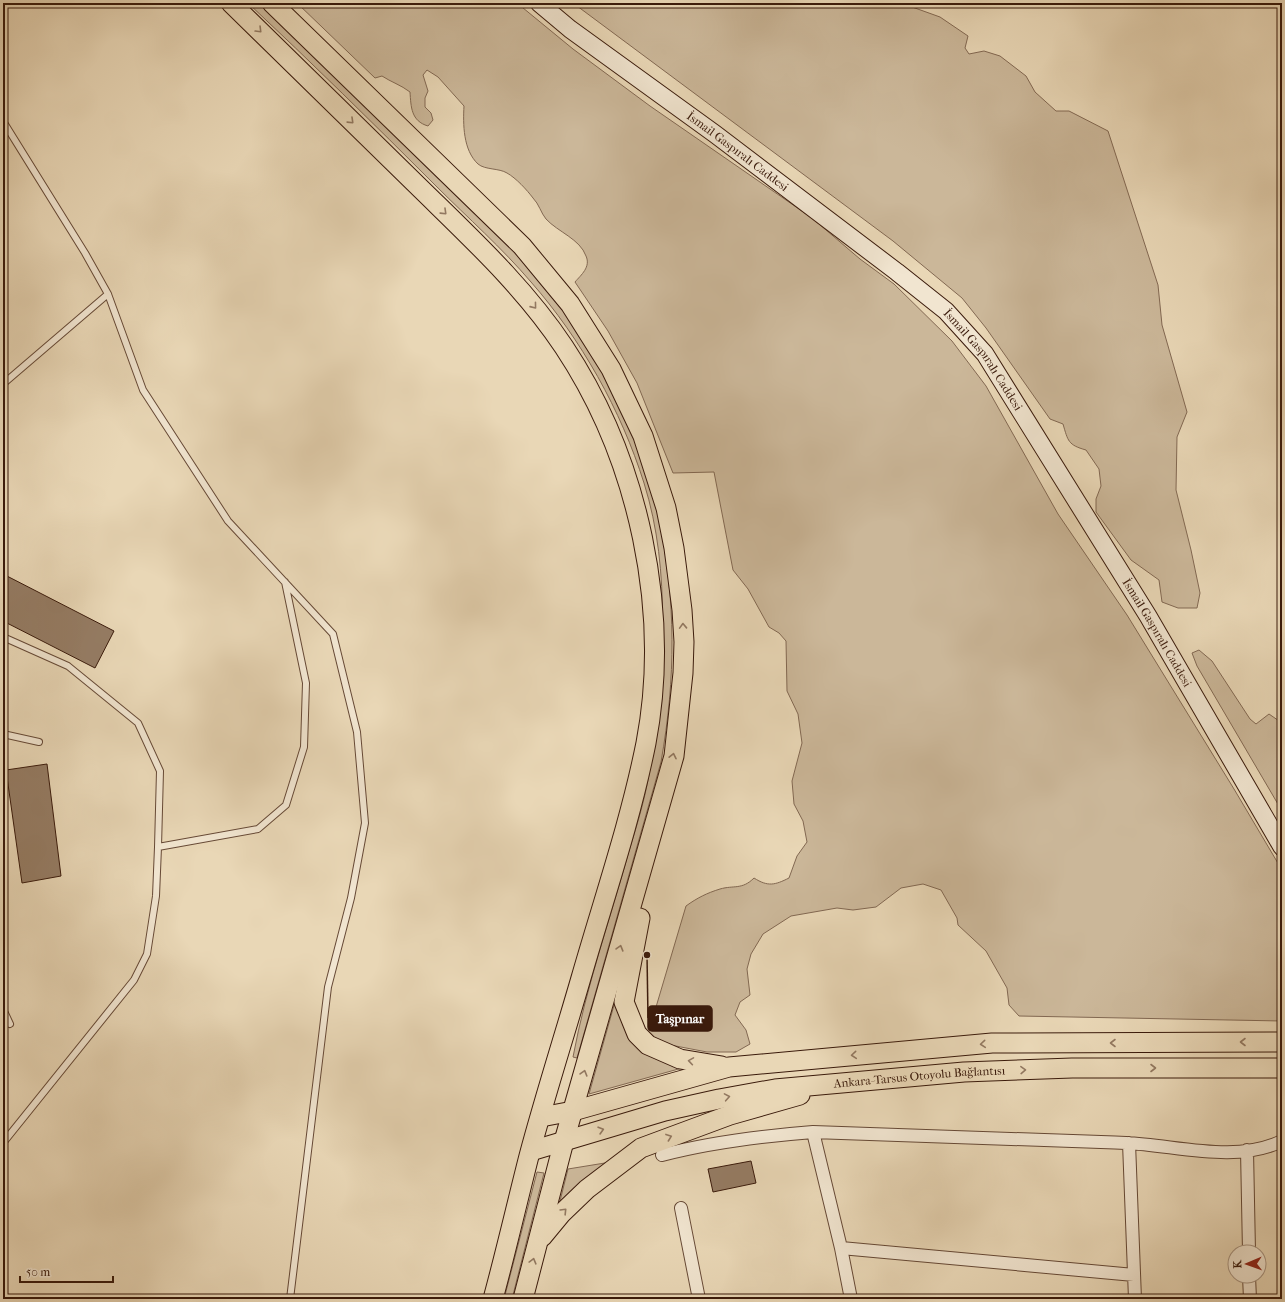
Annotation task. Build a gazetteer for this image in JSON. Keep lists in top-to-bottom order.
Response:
{
  "streets": {
    "main road": ["İsmail Gaspıralı Caddesi", "Ankara-Tarsus Otoyolu Bağlantısı"]
  },
  "places": ["Taşpınar"],
  "scale_bar": "50 m",
  "north": "left"
}
